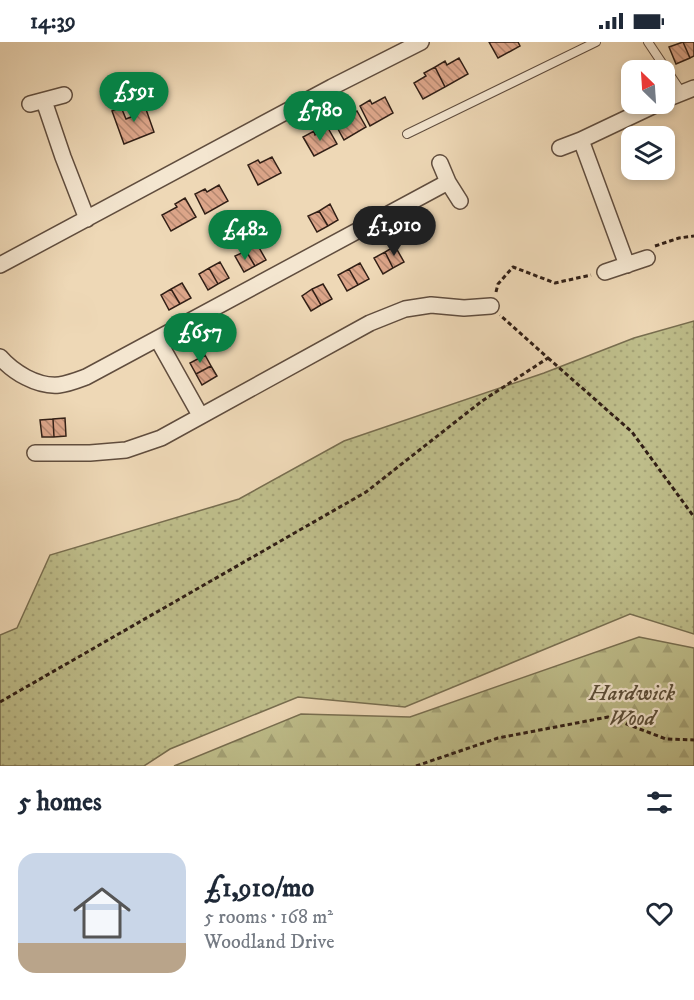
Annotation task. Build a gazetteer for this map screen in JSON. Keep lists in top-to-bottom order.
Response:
{
  "parks": ["Hardwick Wood"],
  "north": "top left",
  "page": {
    "status": "14:39",
    "price": [
      "£591",
      "£780",
      "£1,910",
      "£482",
      "£657"
    ],
    "heading": "5 homes",
    "list": [
      {
        "name": "£1,910/mo",
        "note": "5 rooms · 168 m² · Woodland Drive"
      }
    ]
  }
}
